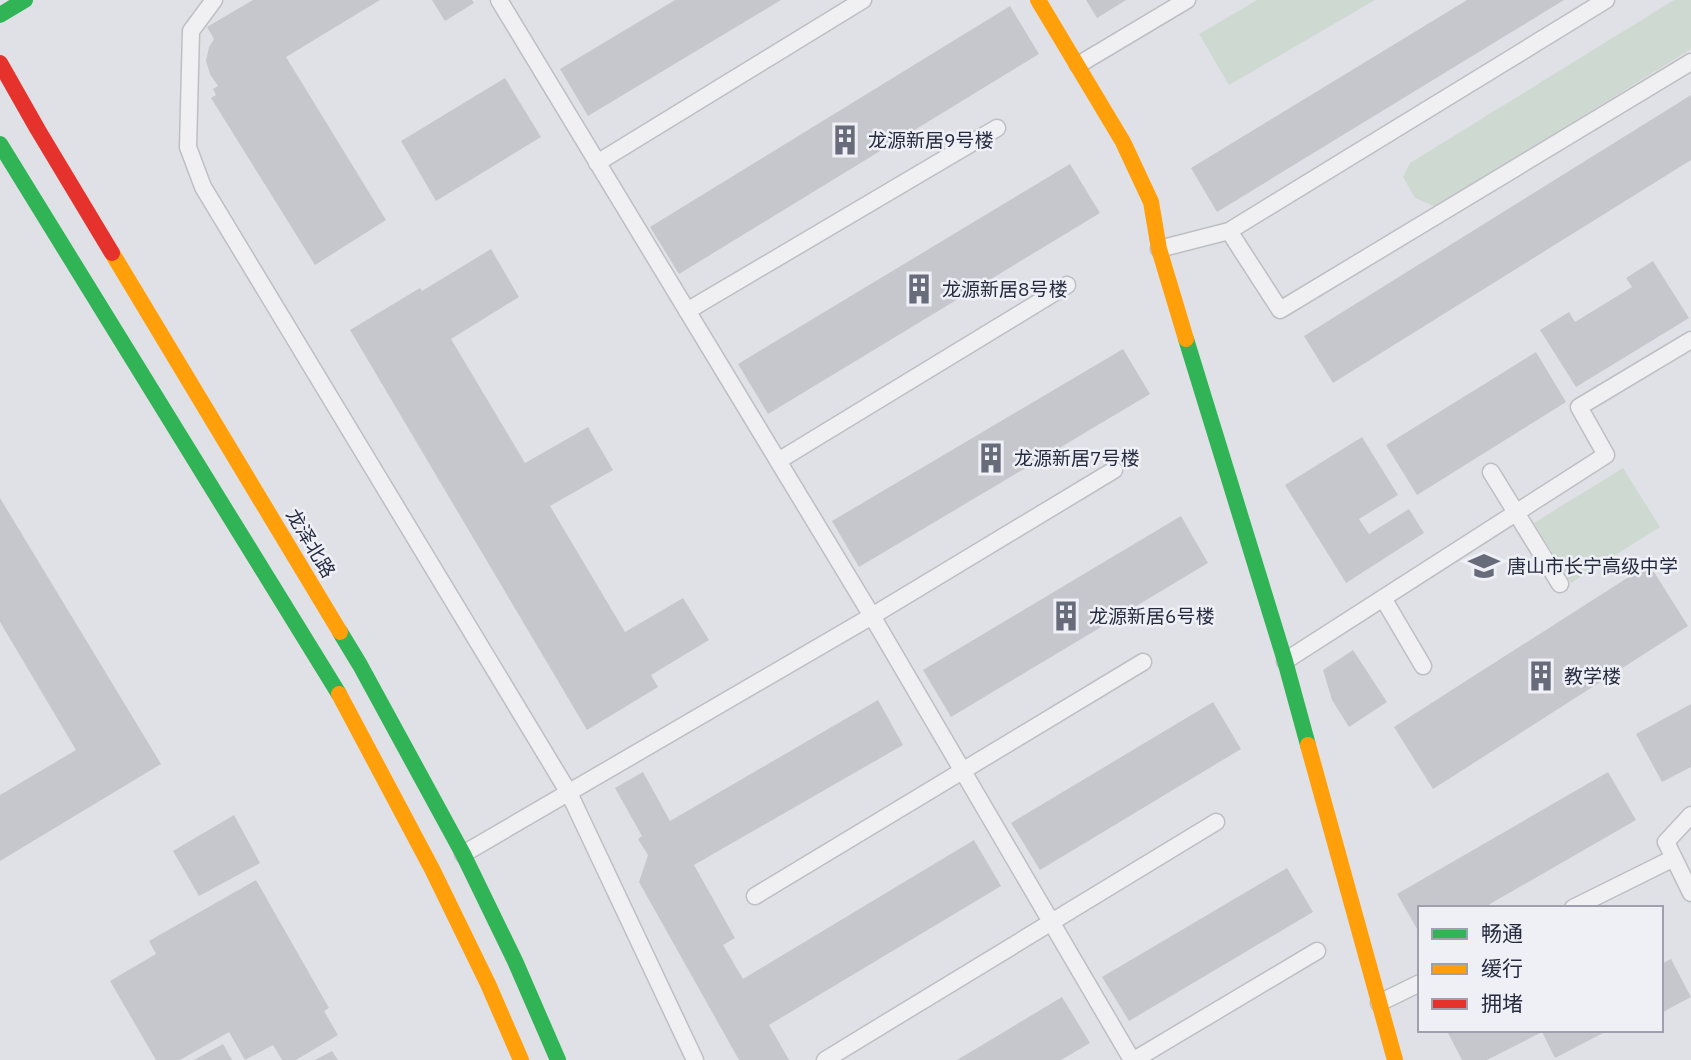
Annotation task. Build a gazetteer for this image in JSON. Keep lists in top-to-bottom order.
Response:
{
  "streets": {
    "main road": ["龙泽北路"]
  },
  "places": {
    "building": [
      "龙源新居9号楼",
      "龙源新居8号楼",
      "龙源新居7号楼",
      "龙源新居6号楼",
      "教学楼"
    ],
    "school or university": ["唐山市长宁高级中学"]
  },
  "legend": ["畅通", "缓行", "拥堵"]
}
